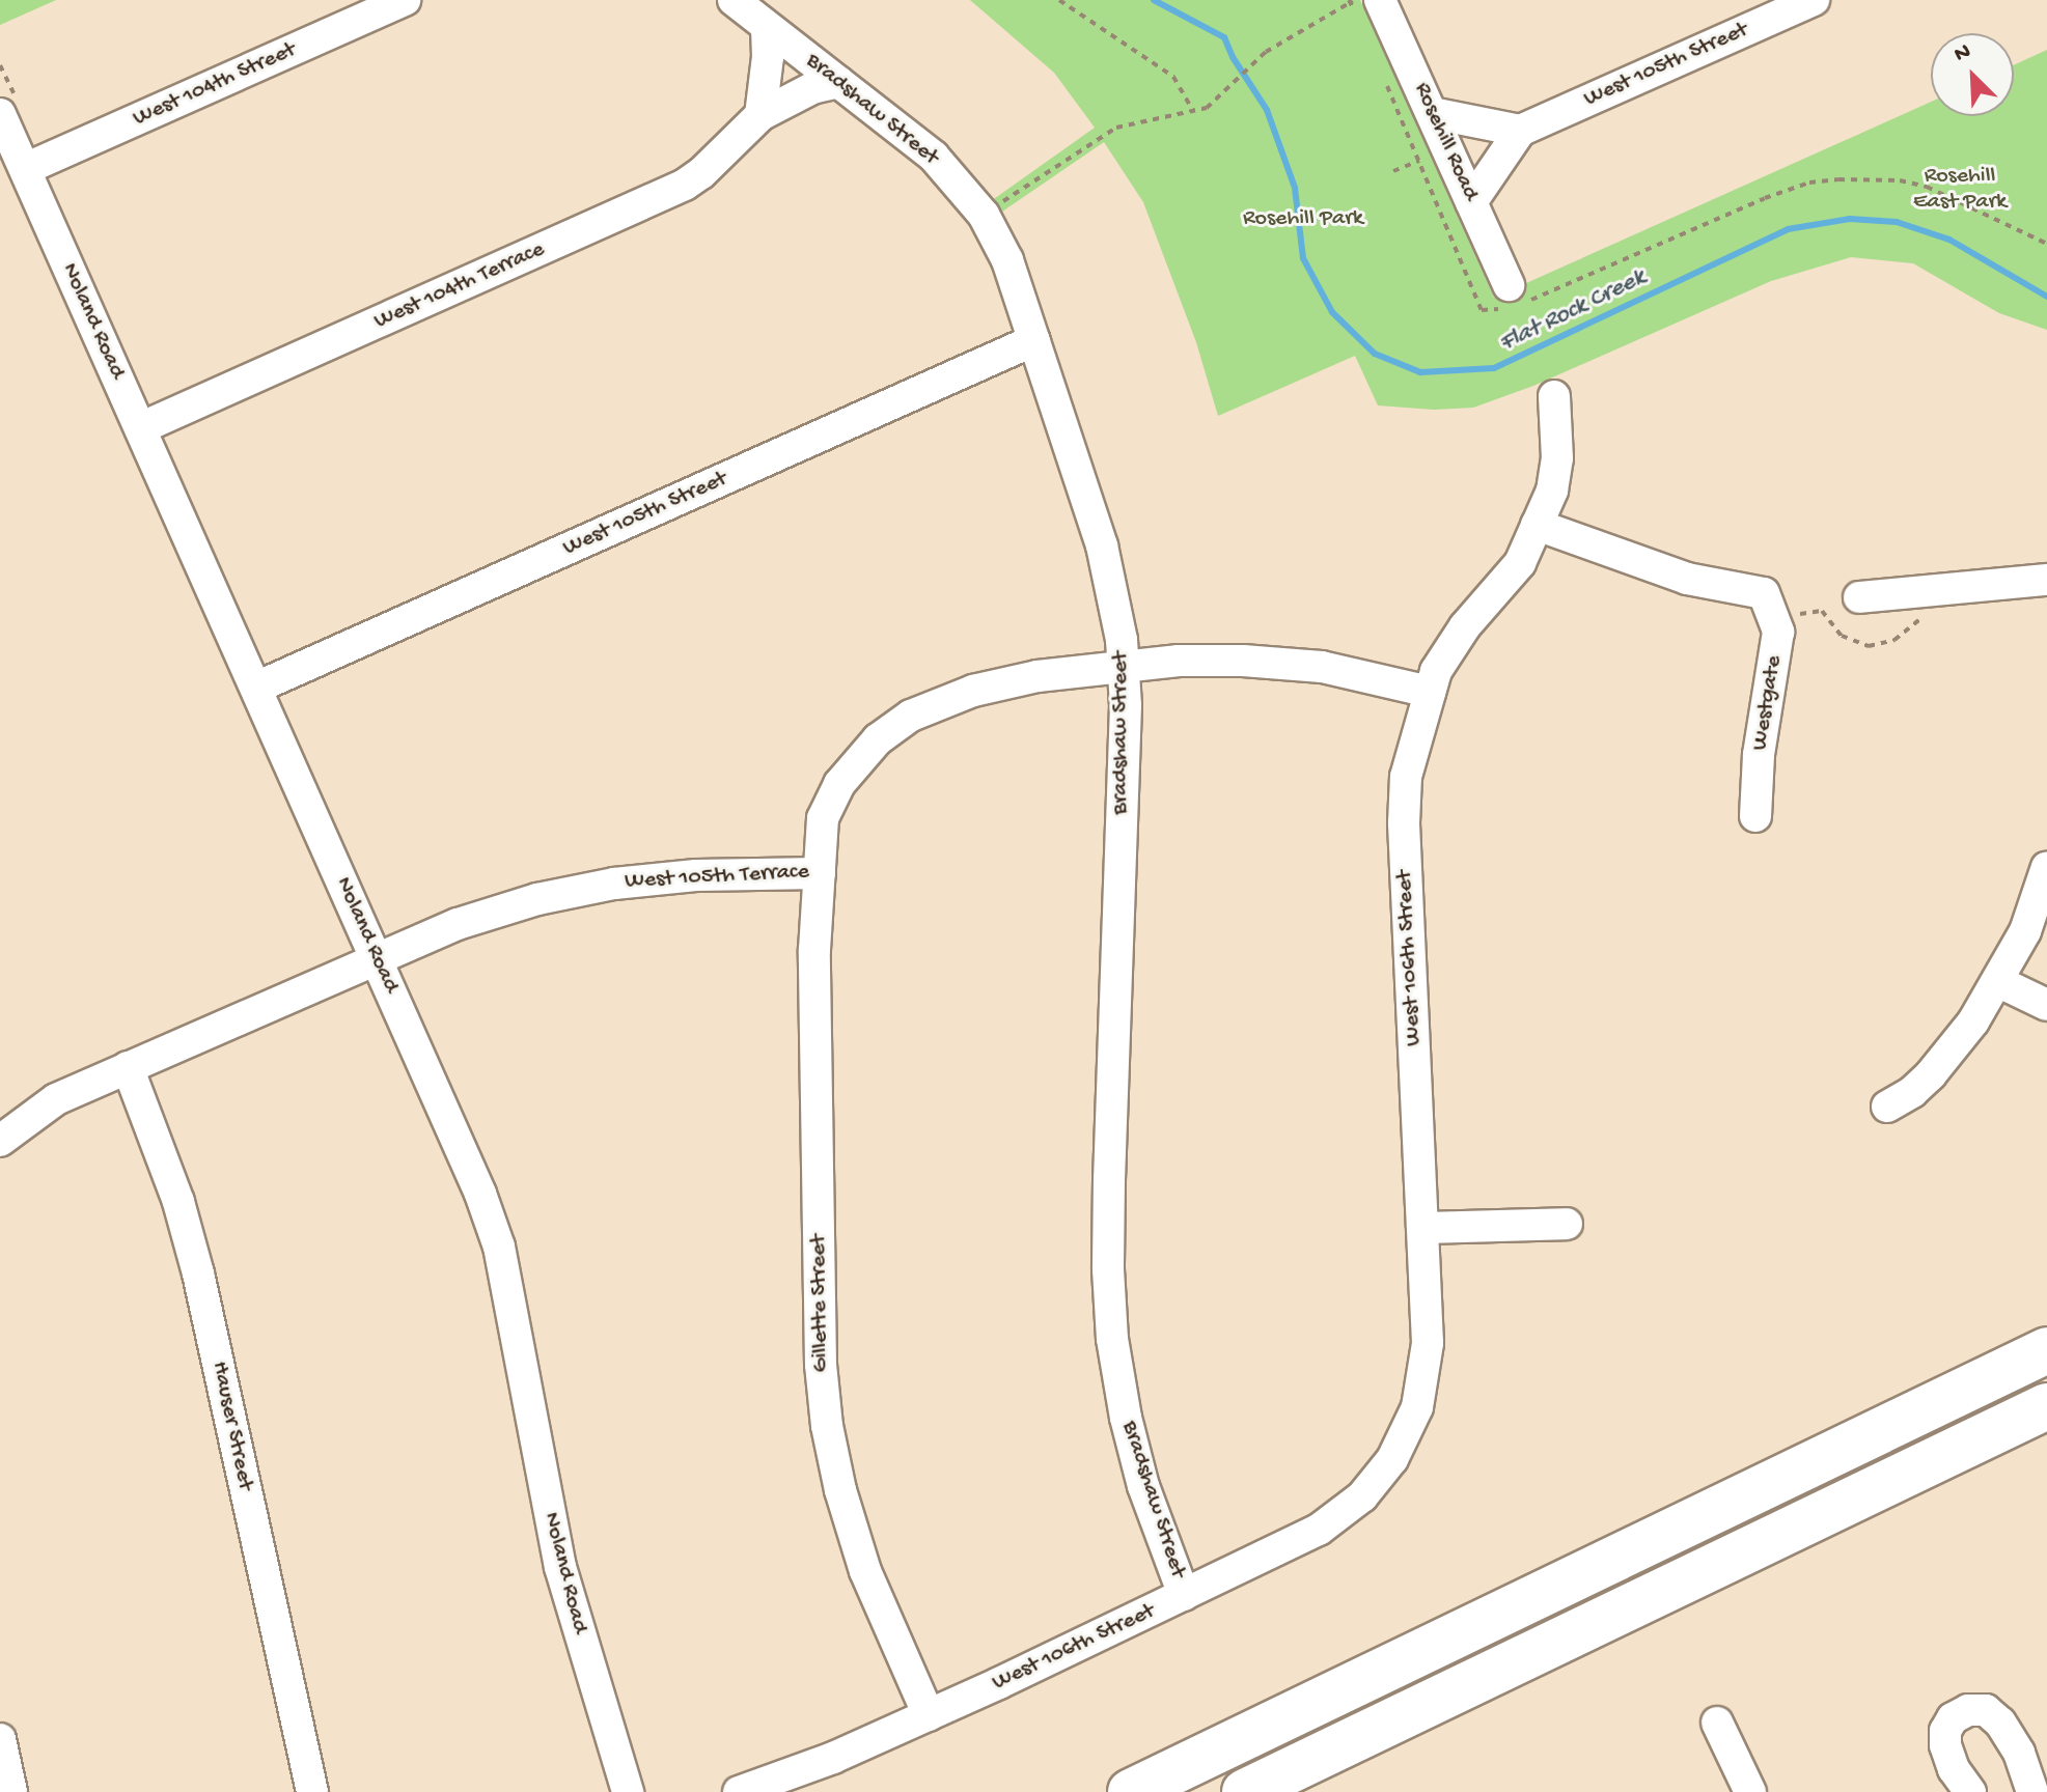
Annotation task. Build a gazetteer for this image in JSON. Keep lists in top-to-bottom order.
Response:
{
  "streets": {
    "street": [
      "West 105th Street",
      "West 104th Street",
      "Bradshaw Street",
      "Rosehill Road",
      "West 104th Terrace",
      "Noland Road",
      "Westgate",
      "West 105th Terrace",
      "West 106th Street",
      "Gillette Street",
      "Hauser Street"
    ]
  },
  "crossings": [
    ["West 105th Street", "Bradshaw Street"],
    ["West 105th Street", "Noland Road"],
    ["West 104th Street", "Noland Road"],
    ["Bradshaw Street", "West 104th Terrace"],
    ["Bradshaw Street", "West 105th Terrace"],
    ["Bradshaw Street", "West 106th Street"],
    ["West 104th Terrace", "Noland Road"],
    ["Noland Road", "West 105th Terrace"],
    ["West 105th Terrace", "West 106th Street"],
    ["West 105th Terrace", "Gillette Street"],
    ["West 105th Terrace", "Hauser Street"],
    ["West 106th Street", "Gillette Street"]
  ],
  "water": ["Flat Rock Creek"],
  "parks": ["Rosehill East Park", "Rosehill Park"],
  "north": "top left"
}
